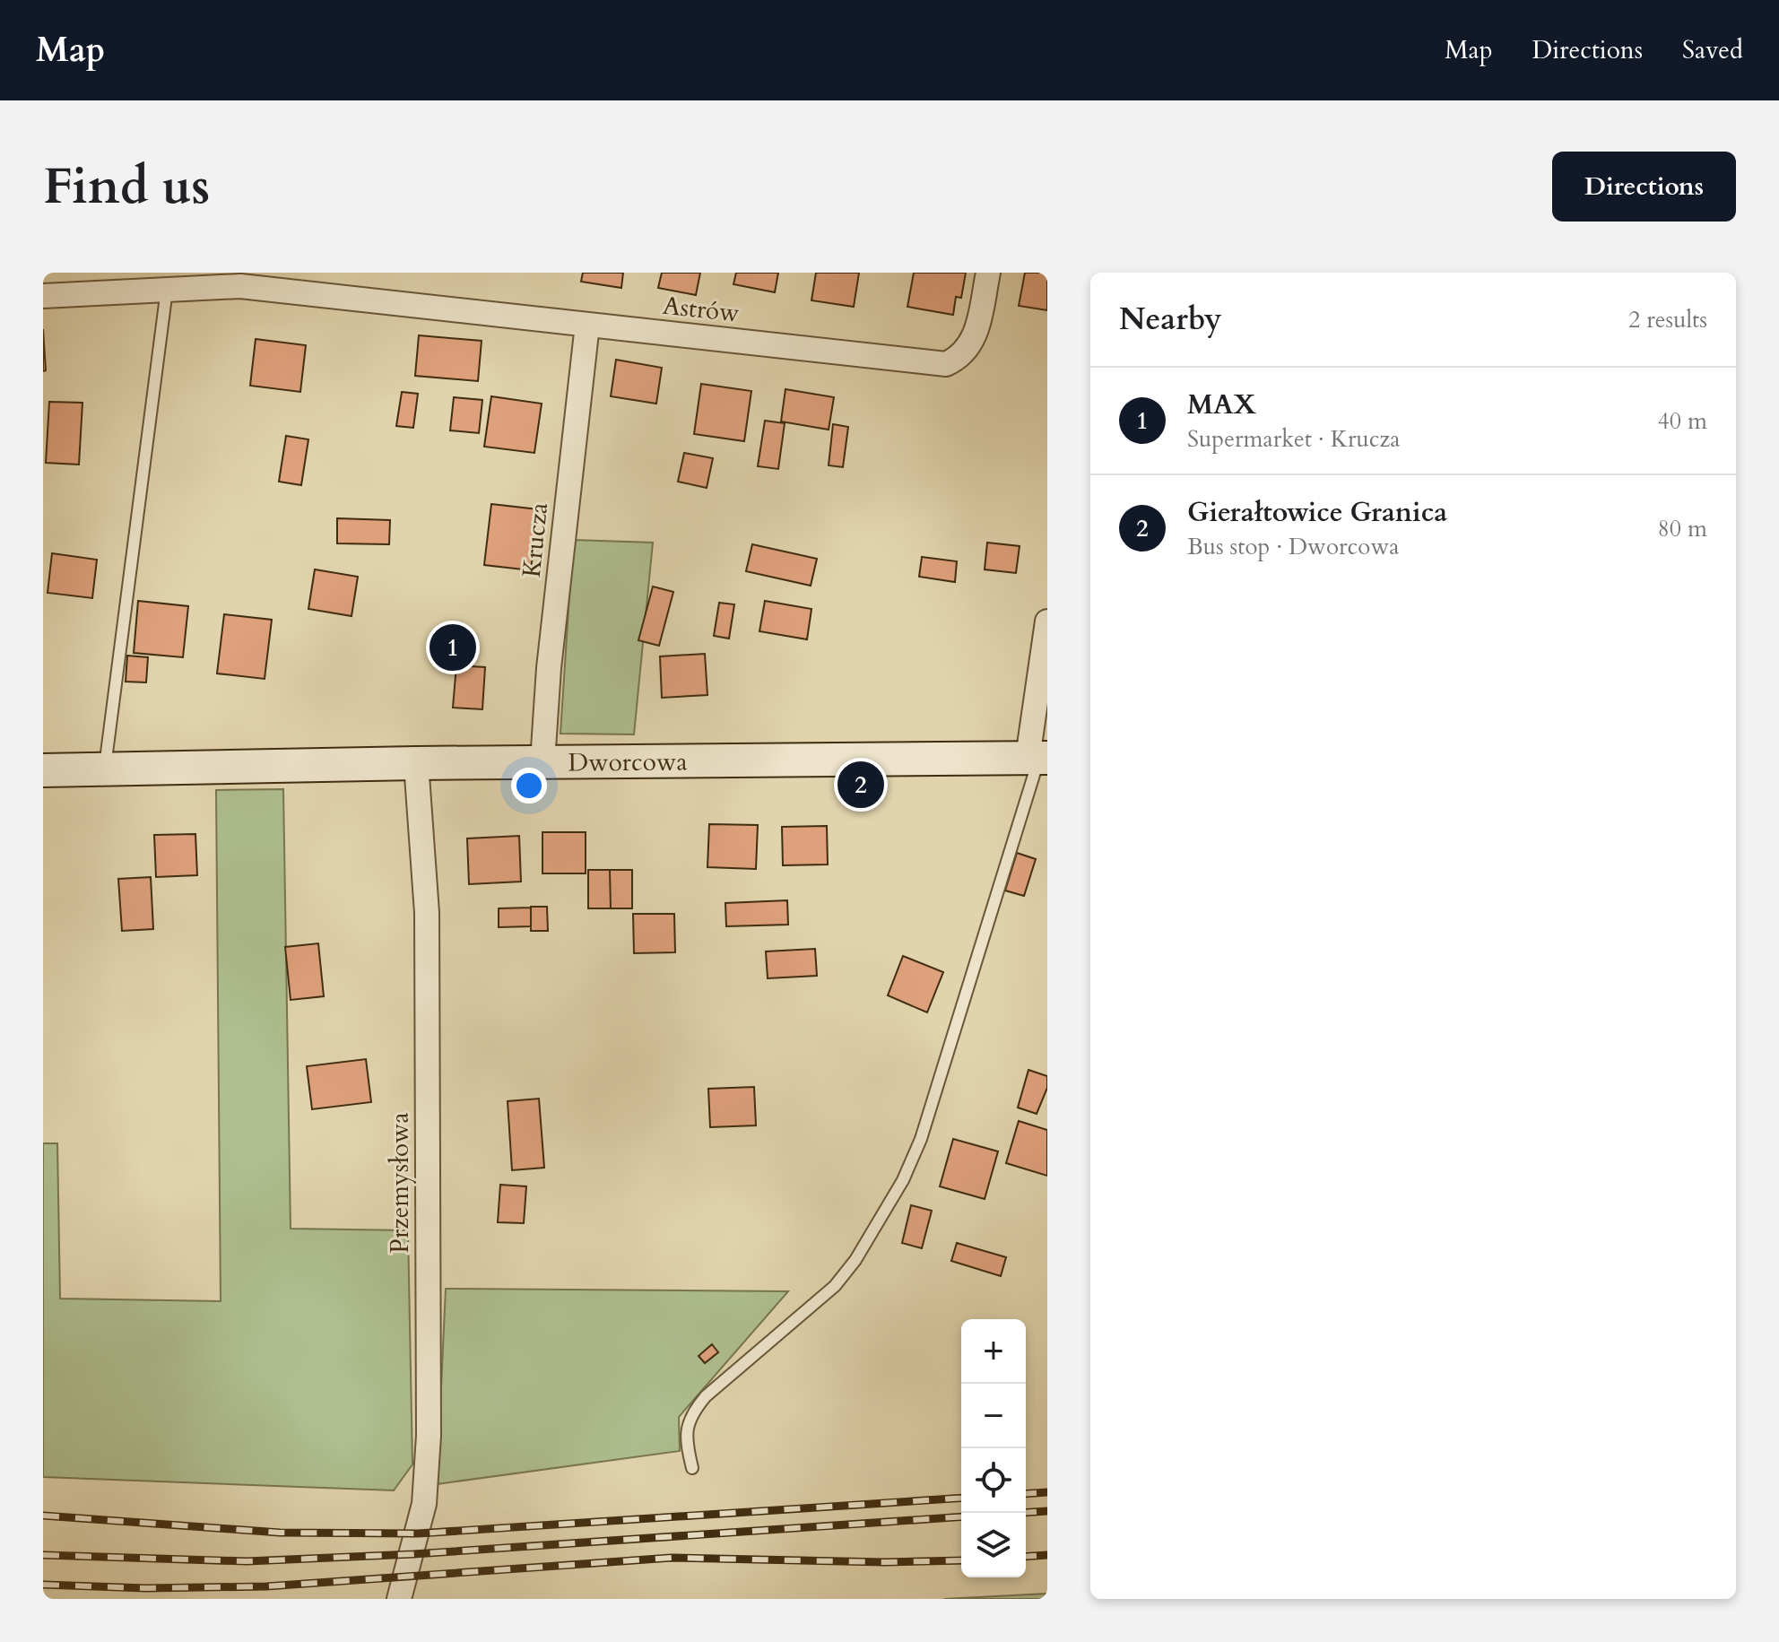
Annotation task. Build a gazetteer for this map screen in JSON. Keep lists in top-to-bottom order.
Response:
{
  "streets": {
    "main road": ["Dworcowa"],
    "street": ["Astrów", "Krucza", "Przemysłowa"]
  },
  "crossings": [
    ["Astrów", "Krucza"],
    ["Krucza", "Dworcowa"],
    ["Dworcowa", "Przemysłowa"]
  ],
  "page": {
    "header": "Map",
    "nav": ["Map", "Directions", "Saved"],
    "buttons": "Directions",
    "title": "Find us",
    "heading": ["Nearby", "2 results"],
    "list": [
      {
        "mark": "1",
        "name": "MAX",
        "note": "Supermarket · Krucza",
        "value": "40 m"
      },
      {
        "mark": "2",
        "name": "Gierałtowice Granica",
        "note": "Bus stop · Dworcowa",
        "value": "80 m"
      }
    ],
    "pins": ["1", "2"],
    "map_buttons": ["+", "−"]
  }
}
